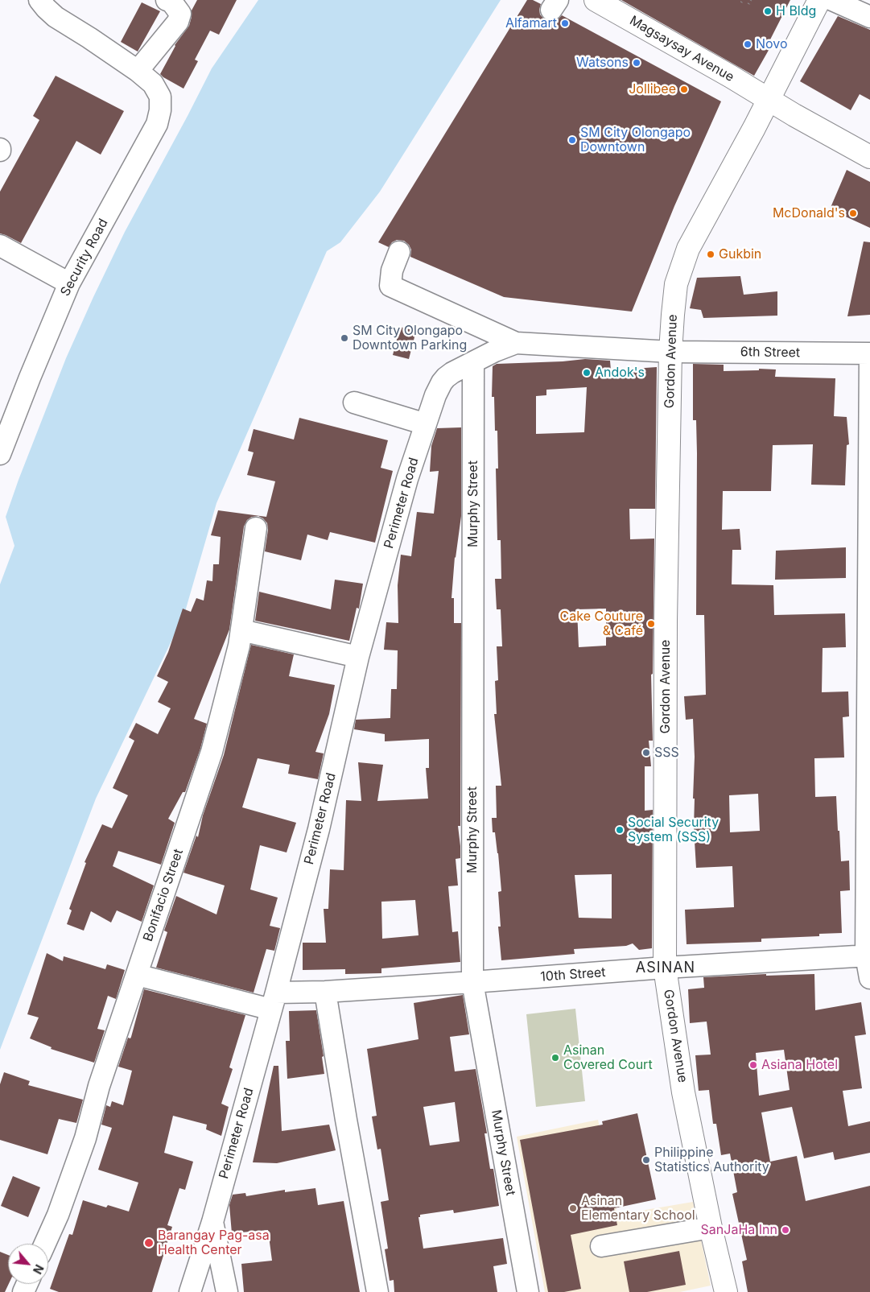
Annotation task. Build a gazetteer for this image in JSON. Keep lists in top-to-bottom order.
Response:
{
  "streets": {
    "main road": ["Magsaysay Avenue", "Gordon Avenue"],
    "street": [
      "Security Road",
      "6th Street",
      "Perimeter Road",
      "Murphy Street",
      "Bonifacio Street",
      "10th Street"
    ]
  },
  "crossings": [
    ["Magsaysay Avenue", "Gordon Avenue"],
    ["6th Street", "Gordon Avenue"],
    ["6th Street", "Perimeter Road"],
    ["Gordon Avenue", "10th Street"],
    ["Perimeter Road", "Murphy Street"],
    ["Perimeter Road", "10th Street"],
    ["Murphy Street", "10th Street"],
    ["Bonifacio Street", "10th Street"]
  ],
  "districts": ["ASINAN"],
  "places": [
    "H Bldg",
    "Alfamart",
    "Novo",
    "Watsons",
    "Jollibee",
    "SM City Olongapo Downtown",
    "McDonald's",
    "Gukbin",
    "SM City Olongapo Downtown Parking",
    "Andok's",
    "Cake Couture & Café",
    "SSS",
    "Social Security System (SSS)",
    "Asinan Covered Court",
    "Asiana Hotel",
    "Philippine Statistics Authority",
    "Asinan Elementary School",
    "SanJaHa Inn",
    "Barangay Pag-asa Health Center"
  ],
  "north": "bottom right"
}
